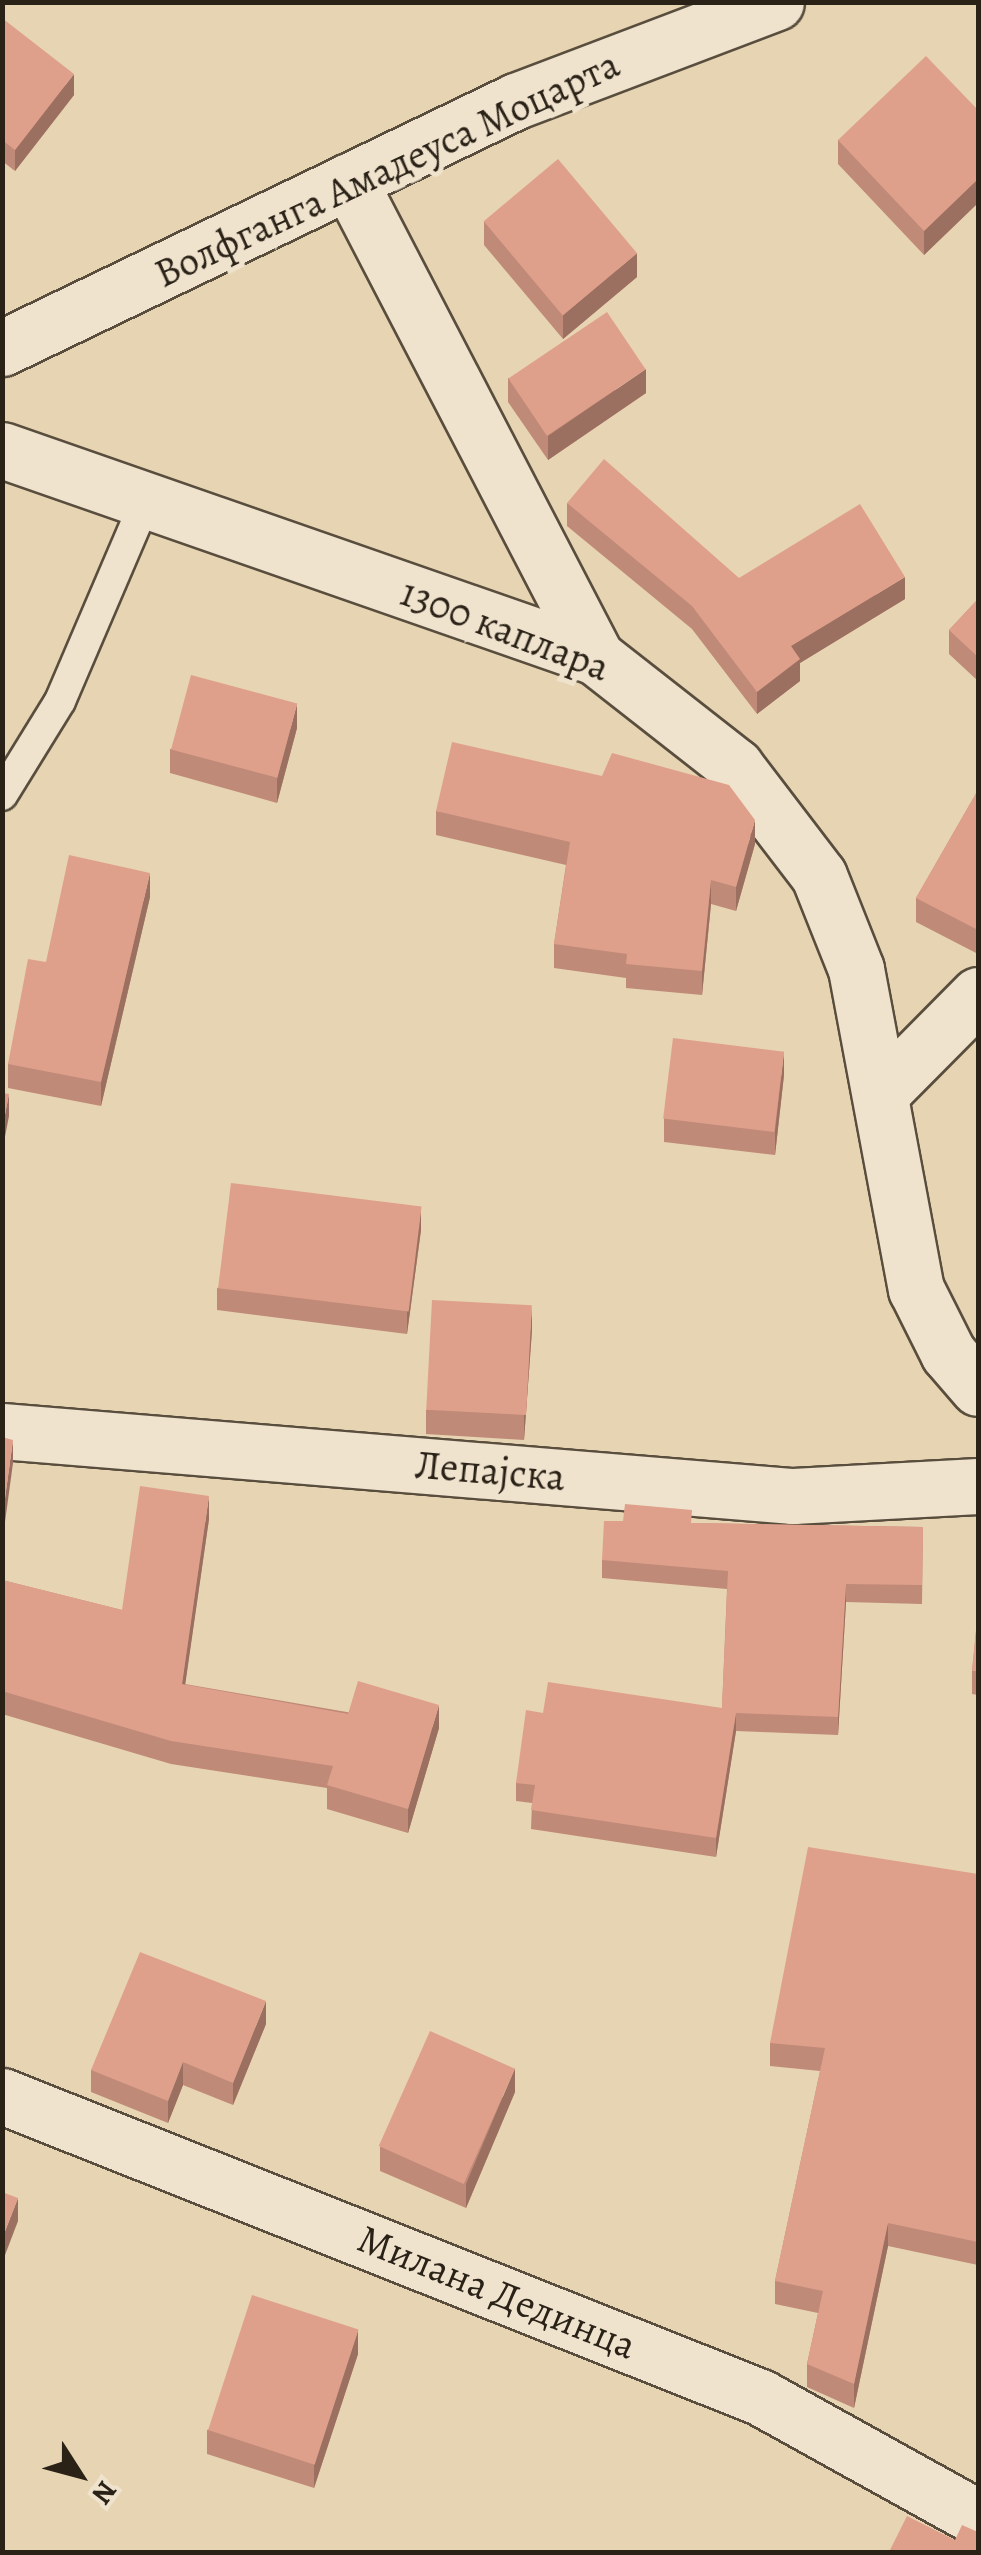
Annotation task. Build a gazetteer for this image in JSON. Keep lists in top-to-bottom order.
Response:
{
  "streets": {
    "street": [
      "Волфганга Амадеуса Моцарта",
      "1300 каплара",
      "Лепајска",
      "Милана Дединца"
    ]
  },
  "north": "bottom right"
}
